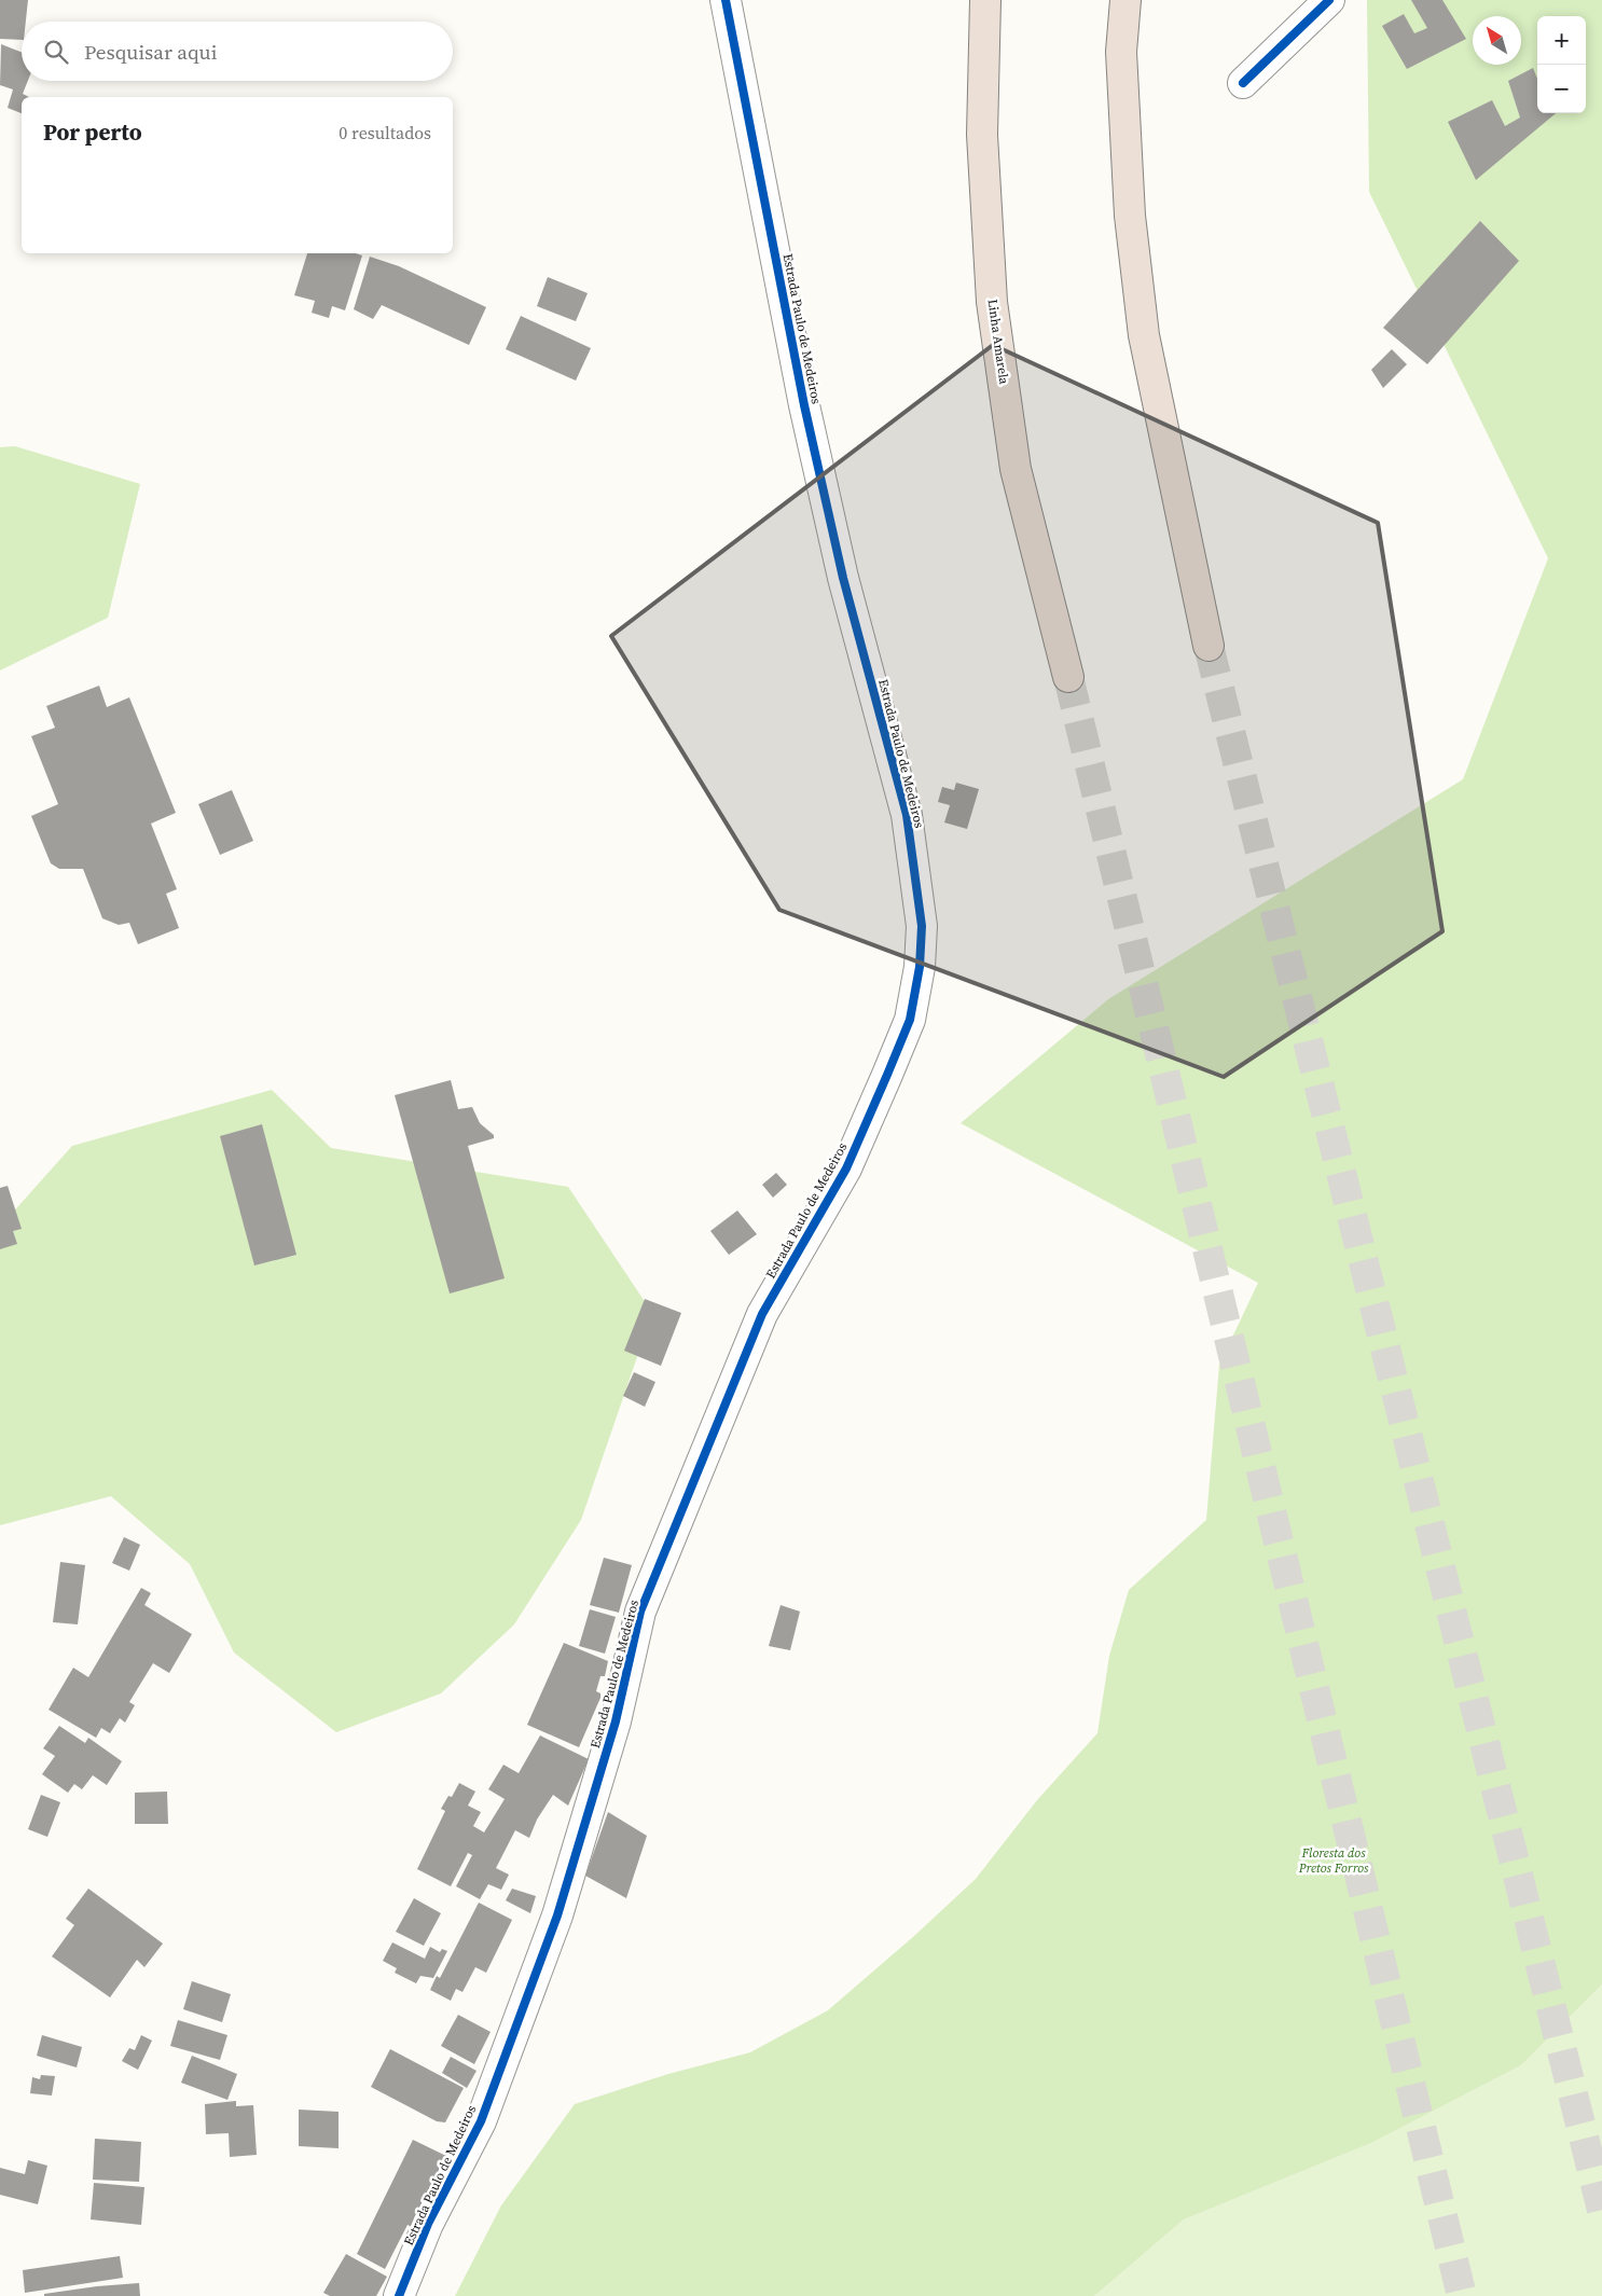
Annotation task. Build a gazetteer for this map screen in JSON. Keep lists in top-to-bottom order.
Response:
{
  "streets": {
    "highway": ["Linha Amarela"],
    "street": ["Estrada Paulo de Medeiros"]
  },
  "parks": ["Floresta dos Pretos Forros"],
  "north": "top left",
  "page": {
    "map_buttons": ["+", "−"],
    "search": "Pesquisar aqui",
    "heading": ["Por perto", "0 resultados"]
  }
}
